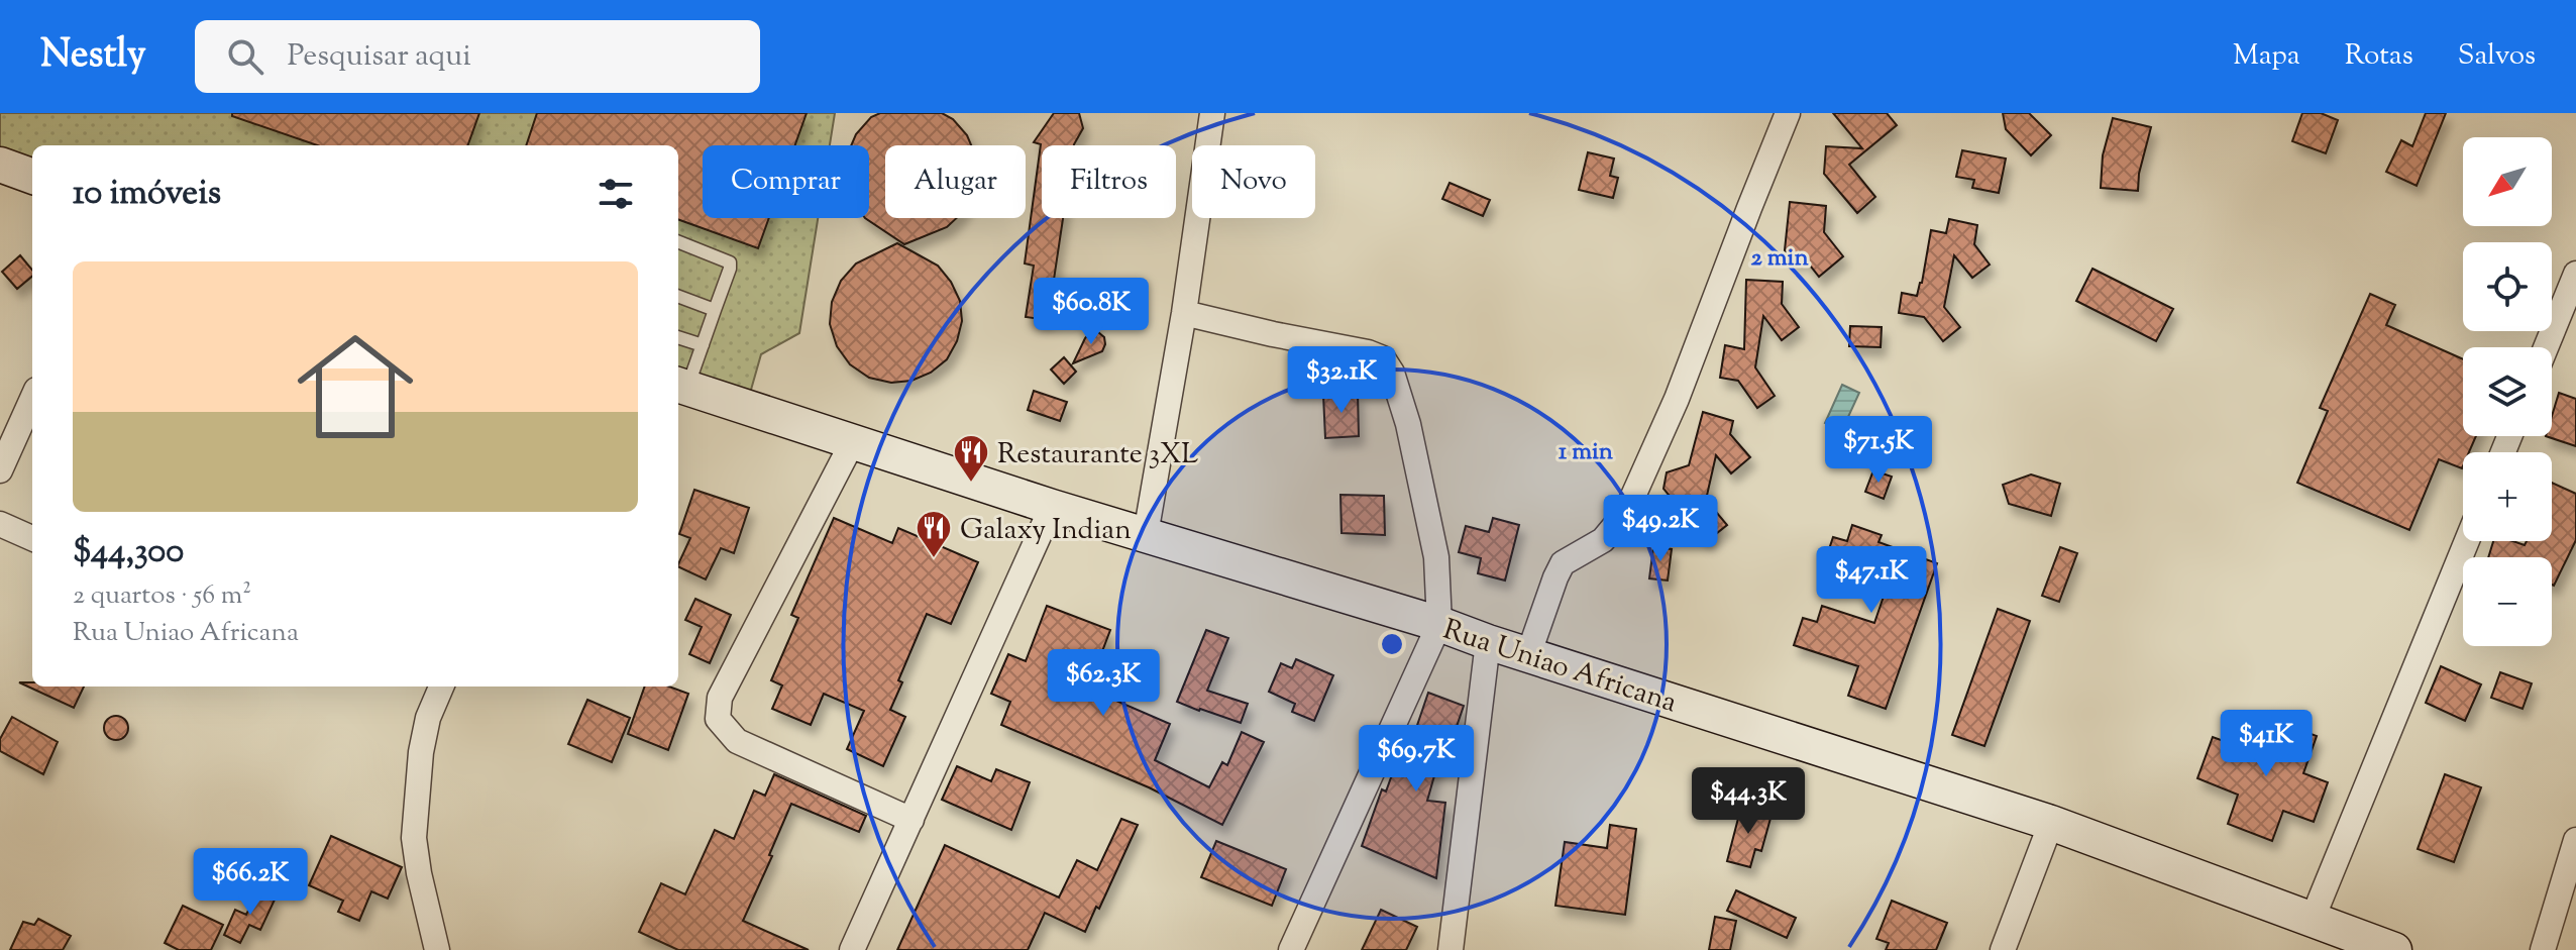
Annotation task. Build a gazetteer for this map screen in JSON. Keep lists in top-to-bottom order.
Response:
{
  "streets": {
    "main road": ["Rua Uniao Africana"]
  },
  "places": {
    "restaurant": ["Restaurante 3XL", "Galaxy Indian"]
  },
  "north": "bottom left",
  "page": {
    "header": "Nestly",
    "search": "Pesquisar aqui",
    "nav": ["Mapa", "Rotas", "Salvos"],
    "map_buttons": ["+", "−"],
    "chip": [
      "Comprar",
      "Alugar",
      "Filtros",
      "Novo"
    ],
    "heading": "10 imóveis",
    "list": [
      {
        "name": "$44,300",
        "note": "2 quartos · 56 m² · Rua Uniao Africana"
      }
    ],
    "price": [
      "$60.8K",
      "$32.1K",
      "$71.5K",
      "$49.2K",
      "$47.1K",
      "$62.3K",
      "$41K",
      "$69.7K",
      "$44.3K",
      "$66.2K"
    ]
  },
  "rings": ["2 min", "1 min"]
}
